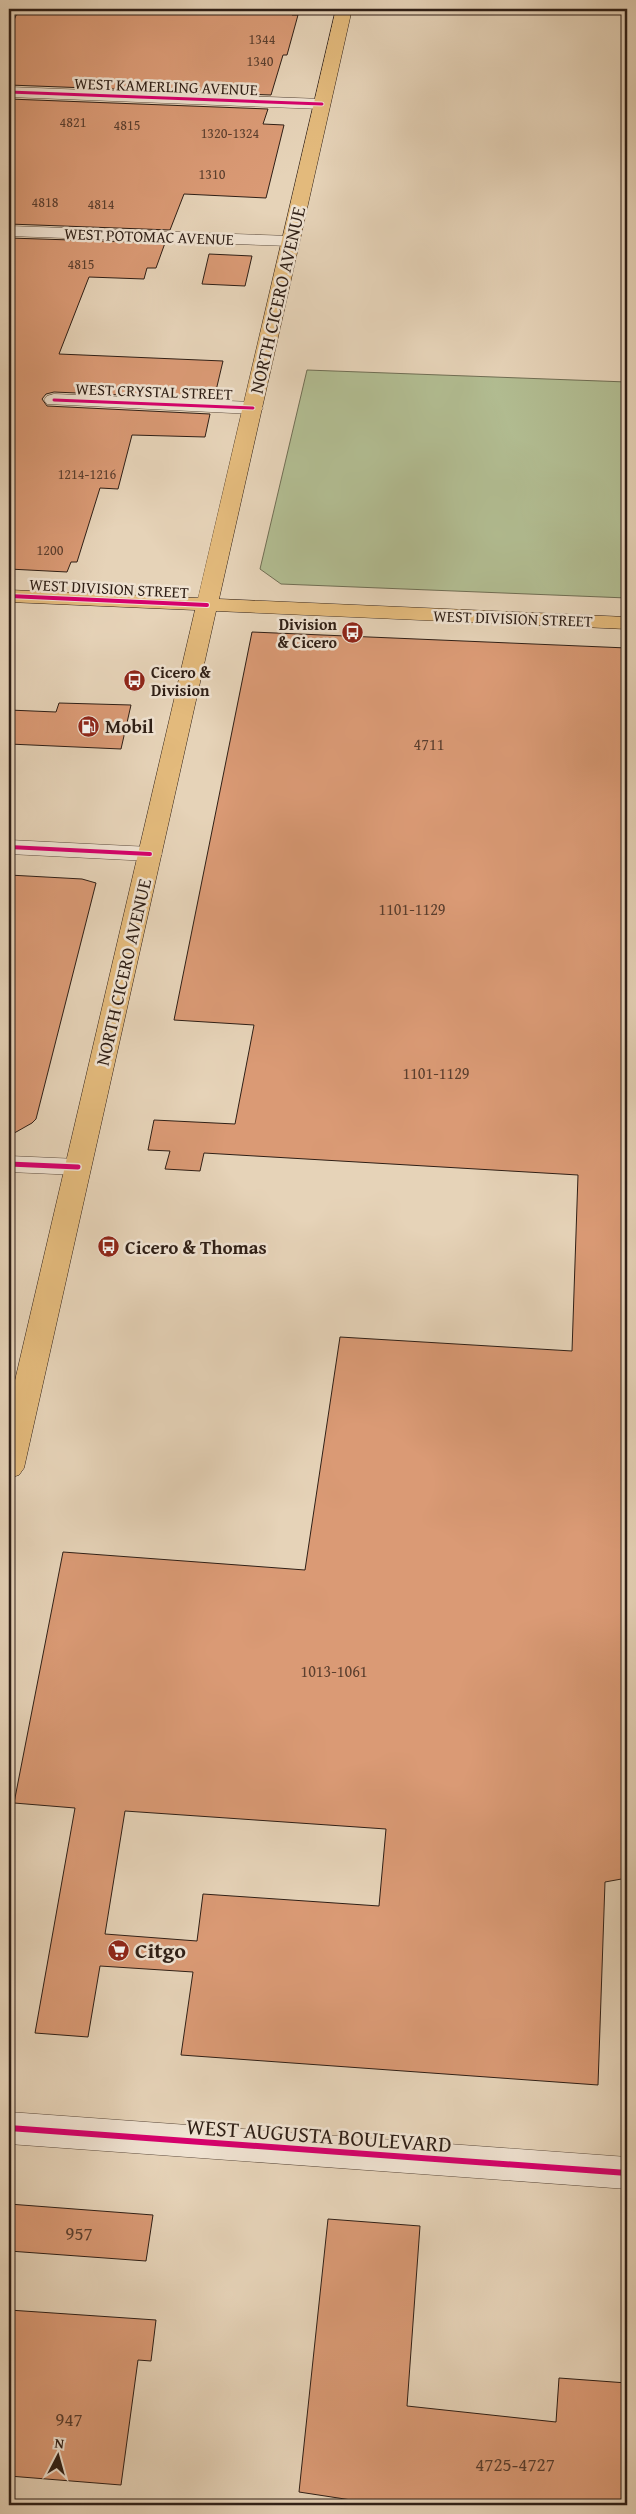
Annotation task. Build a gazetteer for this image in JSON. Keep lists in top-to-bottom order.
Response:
{
  "streets": {
    "main road": ["NORTH CICERO AVENUE", "WEST DIVISION STREET"],
    "street": [
      "WEST KAMERLING AVENUE",
      "WEST POTOMAC AVENUE",
      "WEST CRYSTAL STREET",
      "WEST AUGUSTA BOULEVARD"
    ]
  },
  "crossings": [
    ["WEST KAMERLING AVENUE", "NORTH CICERO AVENUE"],
    ["WEST POTOMAC AVENUE", "NORTH CICERO AVENUE"],
    ["NORTH CICERO AVENUE", "WEST CRYSTAL STREET"],
    ["NORTH CICERO AVENUE", "WEST DIVISION STREET"]
  ],
  "places": {
    "bus stop": ["Division & Cicero", "Cicero & Division", "Cicero & Thomas"],
    "fuel station": ["Mobil"],
    "supermarket": ["Citgo"]
  },
  "house_numbers": [
    "1344",
    "1340",
    "4821",
    "4815",
    "1320-1324",
    "1310",
    "4818",
    "4814",
    "4815",
    "1214-1216",
    "1200",
    "4711",
    "1101-1129",
    "1101-1129",
    "1013-1061",
    "957",
    "947",
    "4725-4727"
  ],
  "north": "top"
}
